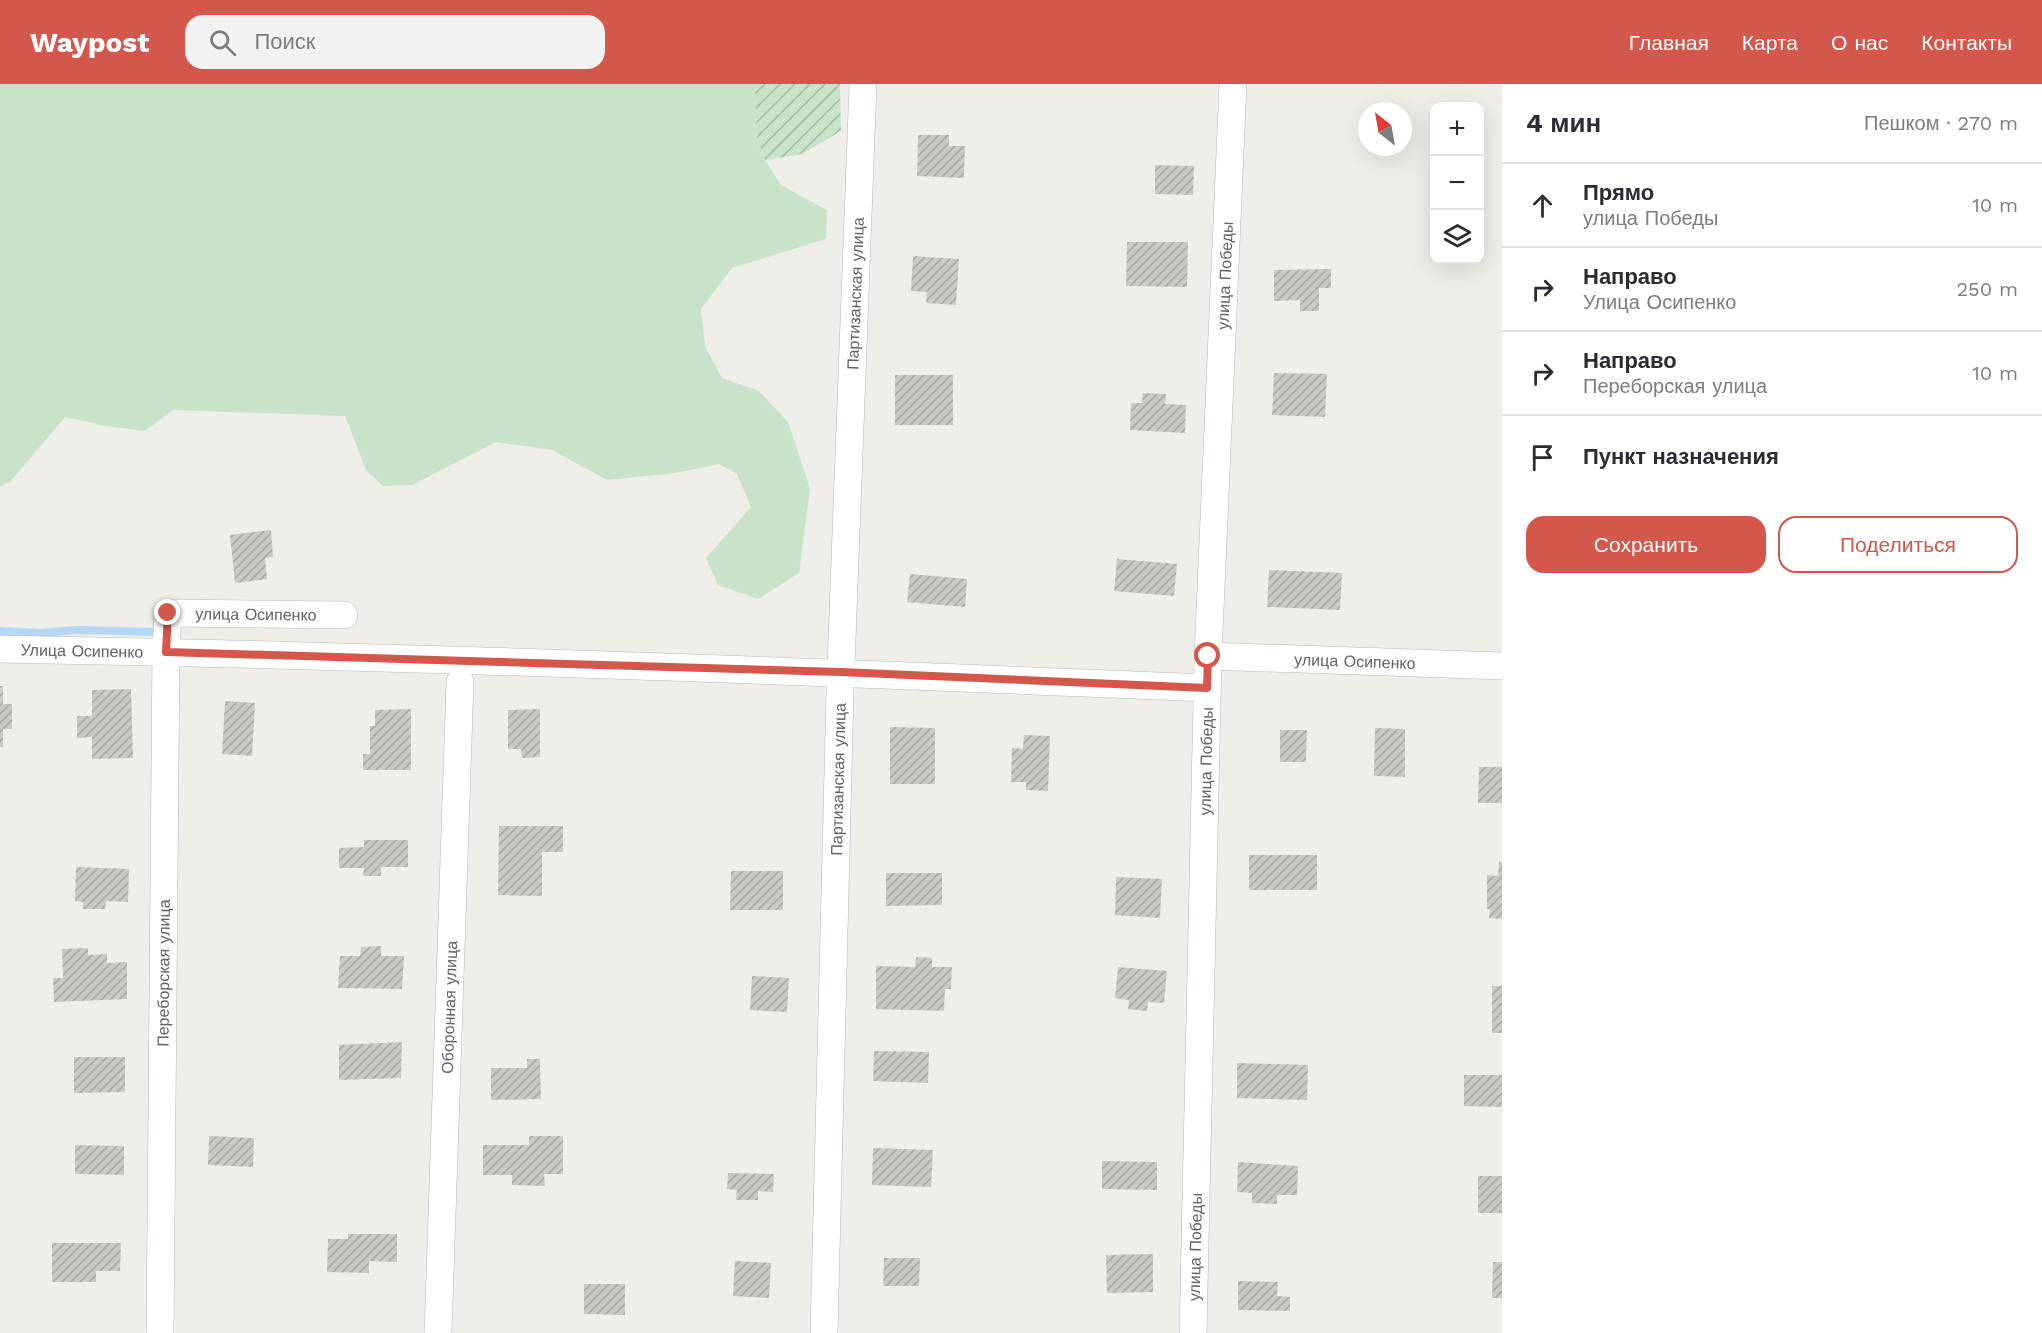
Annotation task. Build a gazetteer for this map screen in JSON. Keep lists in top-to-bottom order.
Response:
{
  "streets": {
    "street": [
      "улица Победы",
      "Партизанская улица",
      "улица Осипенко",
      "Улица Осипенко",
      "Переборская улица",
      "Оборонная улица"
    ]
  },
  "crossings": [
    ["улица Победы", "улица Осипенко"],
    ["улица Победы", "Улица Осипенко"],
    ["Партизанская улица", "Улица Осипенко"],
    ["улица Осипенко", "Переборская улица"],
    ["Улица Осипенко", "Переборская улица"]
  ],
  "north": "top left",
  "page": {
    "header": "Waypost",
    "search": "Поиск",
    "nav": [
      "Главная",
      "Карта",
      "О нас",
      "Контакты"
    ],
    "heading": ["4 мин", "Пешком · 270 m"],
    "map_buttons": ["+", "−"],
    "list": [
      ["Прямо", "улица Победы", "10 m"],
      ["Направо", "Улица Осипенко", "250 m"],
      ["Направо", "Переборская улица", "10 m"],
      "Пункт назначения"
    ],
    "buttons": ["Сохранить", "Поделиться"]
  }
}
